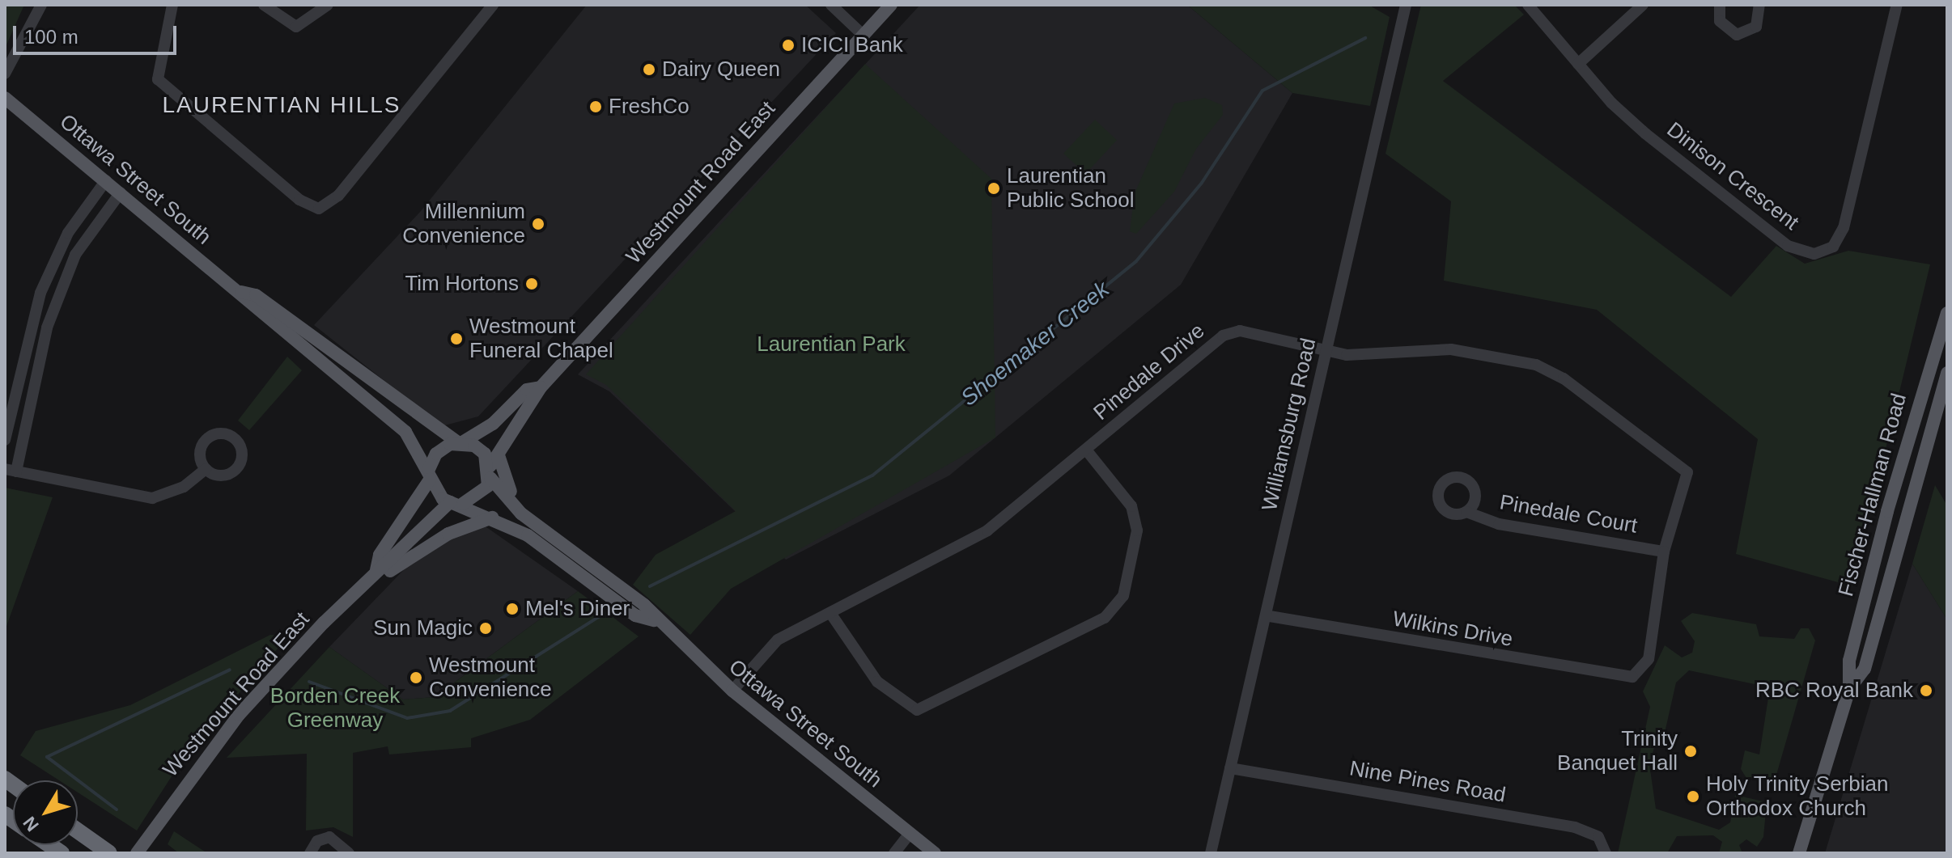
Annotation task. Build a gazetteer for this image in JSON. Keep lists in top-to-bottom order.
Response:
{
  "streets": {
    "main road": ["Ottawa Street South", "Westmount Road East", "Fischer-Hallman Road"],
    "street": [
      "Dinison Crescent",
      "Pinedale Drive",
      "Williamsburg Road",
      "Pinedale Court",
      "Wilkins Drive",
      "Nine Pines Road"
    ]
  },
  "crossings": [
    ["Ottawa Street South", "Pinedale Drive"],
    ["Pinedale Drive", "Williamsburg Road"],
    ["Pinedale Drive", "Pinedale Court"],
    ["Pinedale Drive", "Wilkins Drive"],
    ["Williamsburg Road", "Wilkins Drive"],
    ["Williamsburg Road", "Nine Pines Road"]
  ],
  "districts": ["LAURENTIAN HILLS"],
  "water": ["Shoemaker Creek"],
  "parks": ["Laurentian Park", "Borden Creek Greenway"],
  "places": [
    "ICICI Bank",
    "Dairy Queen",
    "FreshCo",
    "Laurentian Public School",
    "Millennium Convenience",
    "Tim Hortons",
    "Westmount Funeral Chapel",
    "Mel's Diner",
    "Sun Magic",
    "Westmount Convenience",
    "RBC Royal Bank",
    "Trinity Banquet Hall",
    "Holy Trinity Serbian Orthodox Church"
  ],
  "scale_bar": "100 m",
  "north": "bottom left"
}
